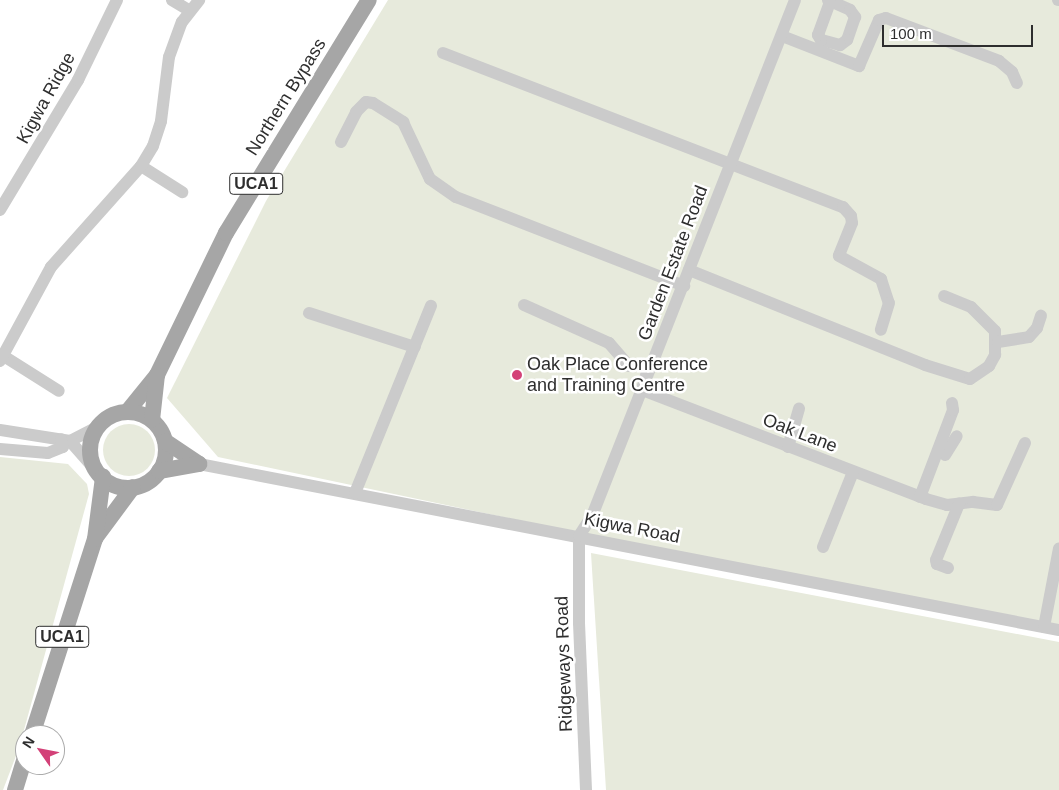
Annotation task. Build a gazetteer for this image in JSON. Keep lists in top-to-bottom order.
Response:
{
  "streets": {
    "main road": ["Northern Bypass", "UCA1"],
    "street": [
      "Kigwa Ridge",
      "Garden Estate Road",
      "Oak Lane",
      "Kigwa Road",
      "Ridgeways Road"
    ]
  },
  "crossings": [
    ["Northern Bypass", "UCA1"],
    ["Garden Estate Road", "Oak Lane"],
    ["Garden Estate Road", "Kigwa Road"],
    ["Garden Estate Road", "Ridgeways Road"],
    ["Kigwa Road", "Ridgeways Road"]
  ],
  "places": ["Oak Place Conference and Training Centre"],
  "scale_bar": "100 m",
  "north": "top left"
}
